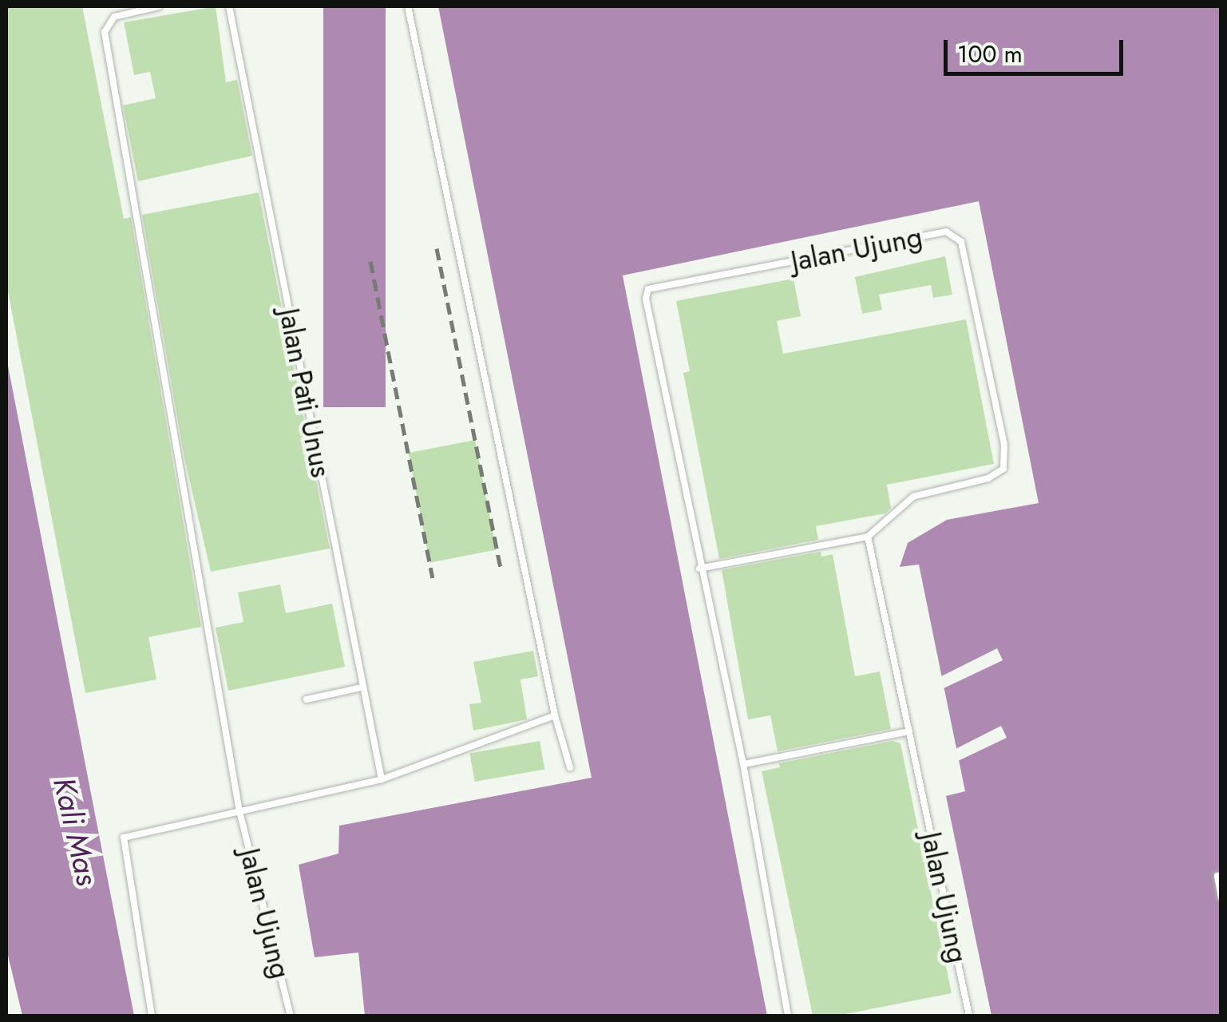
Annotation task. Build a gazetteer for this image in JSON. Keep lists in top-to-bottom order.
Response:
{
  "streets": {
    "lane": ["Jalan Ujung", "Jalan Pati Unus"]
  },
  "water": ["Kali Mas"],
  "scale_bar": "100 m"
}
